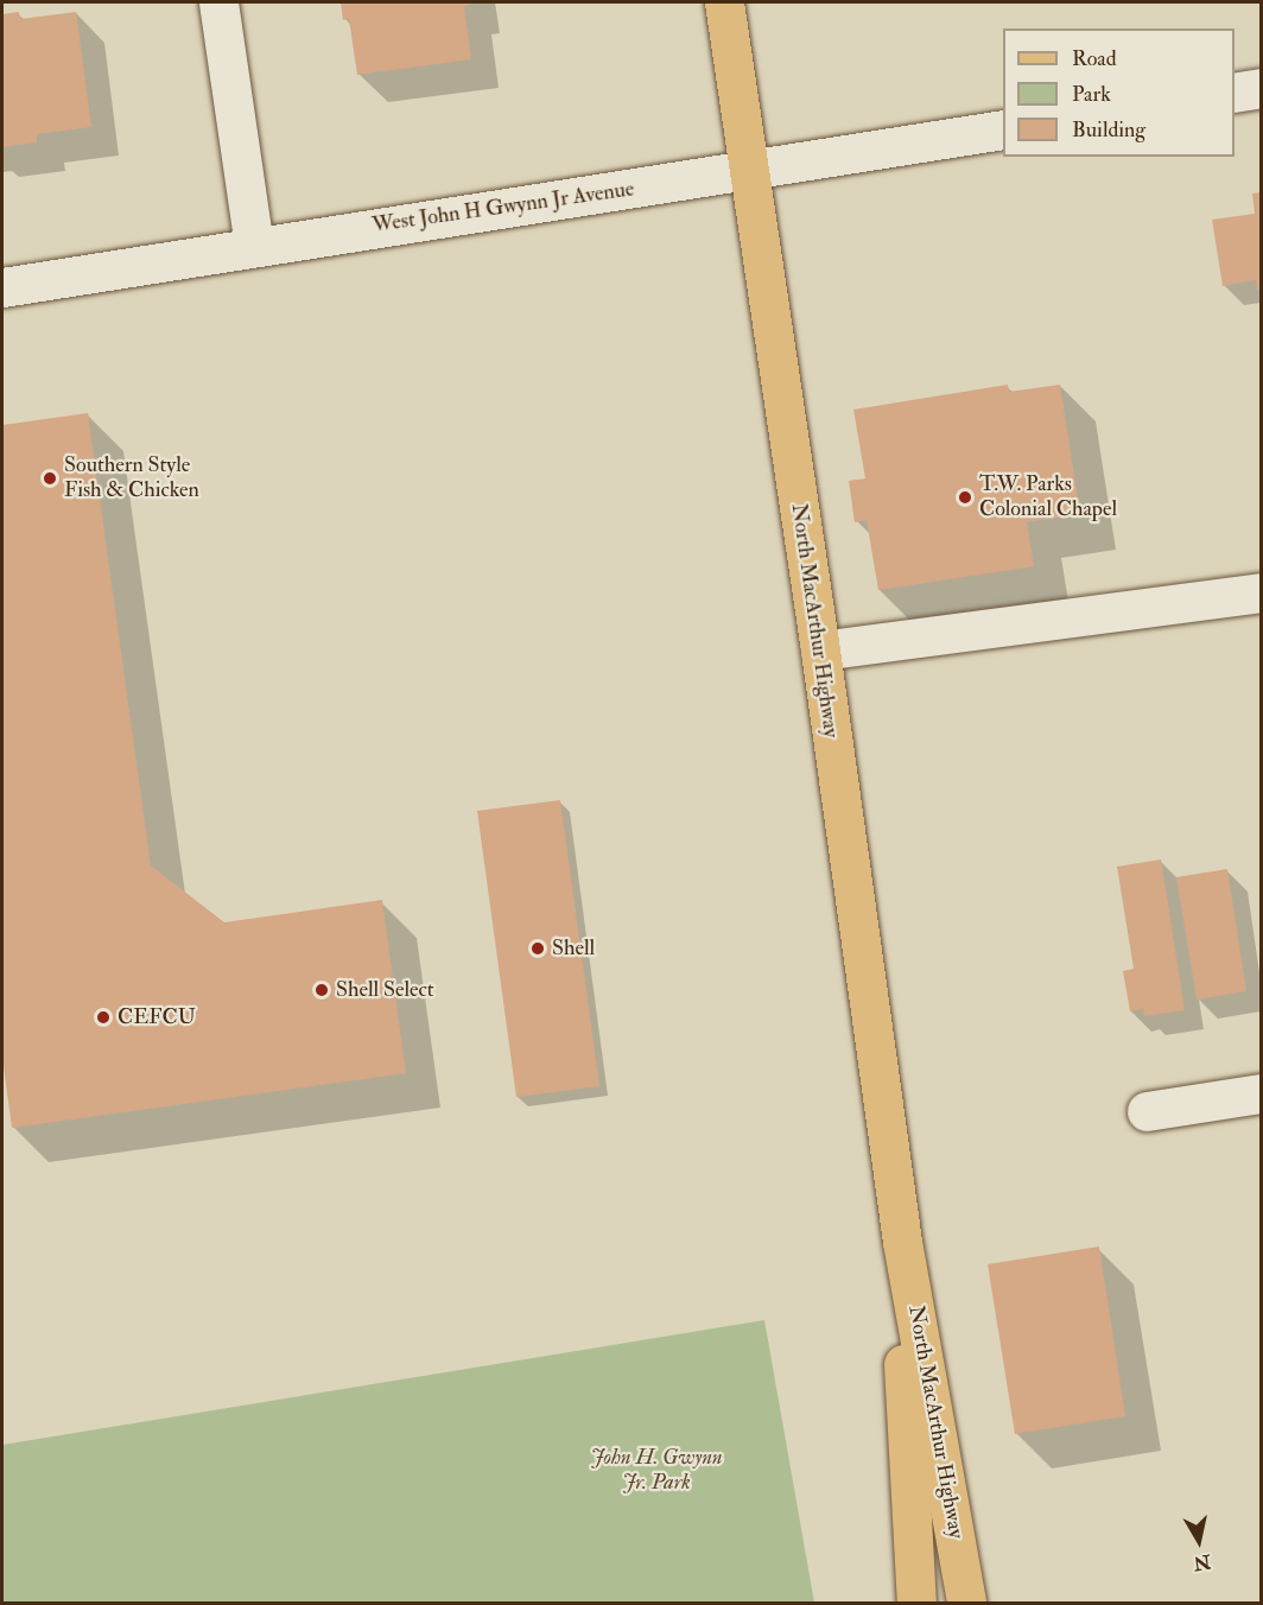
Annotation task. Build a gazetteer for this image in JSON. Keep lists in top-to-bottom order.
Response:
{
  "streets": {
    "main road": ["North MacArthur Highway"],
    "street": ["West John H Gwynn Jr Avenue"]
  },
  "crossings": [
    ["West John H Gwynn Jr Avenue", "North MacArthur Highway"]
  ],
  "parks": ["John H. Gwynn Jr. Park"],
  "places": [
    "Southern Style Fish & Chicken",
    "T.W. Parks Colonial Chapel",
    "Shell",
    "Shell Select",
    "CEFCU"
  ],
  "legend": ["Road", "Park", "Building"],
  "north": "bottom"
}
